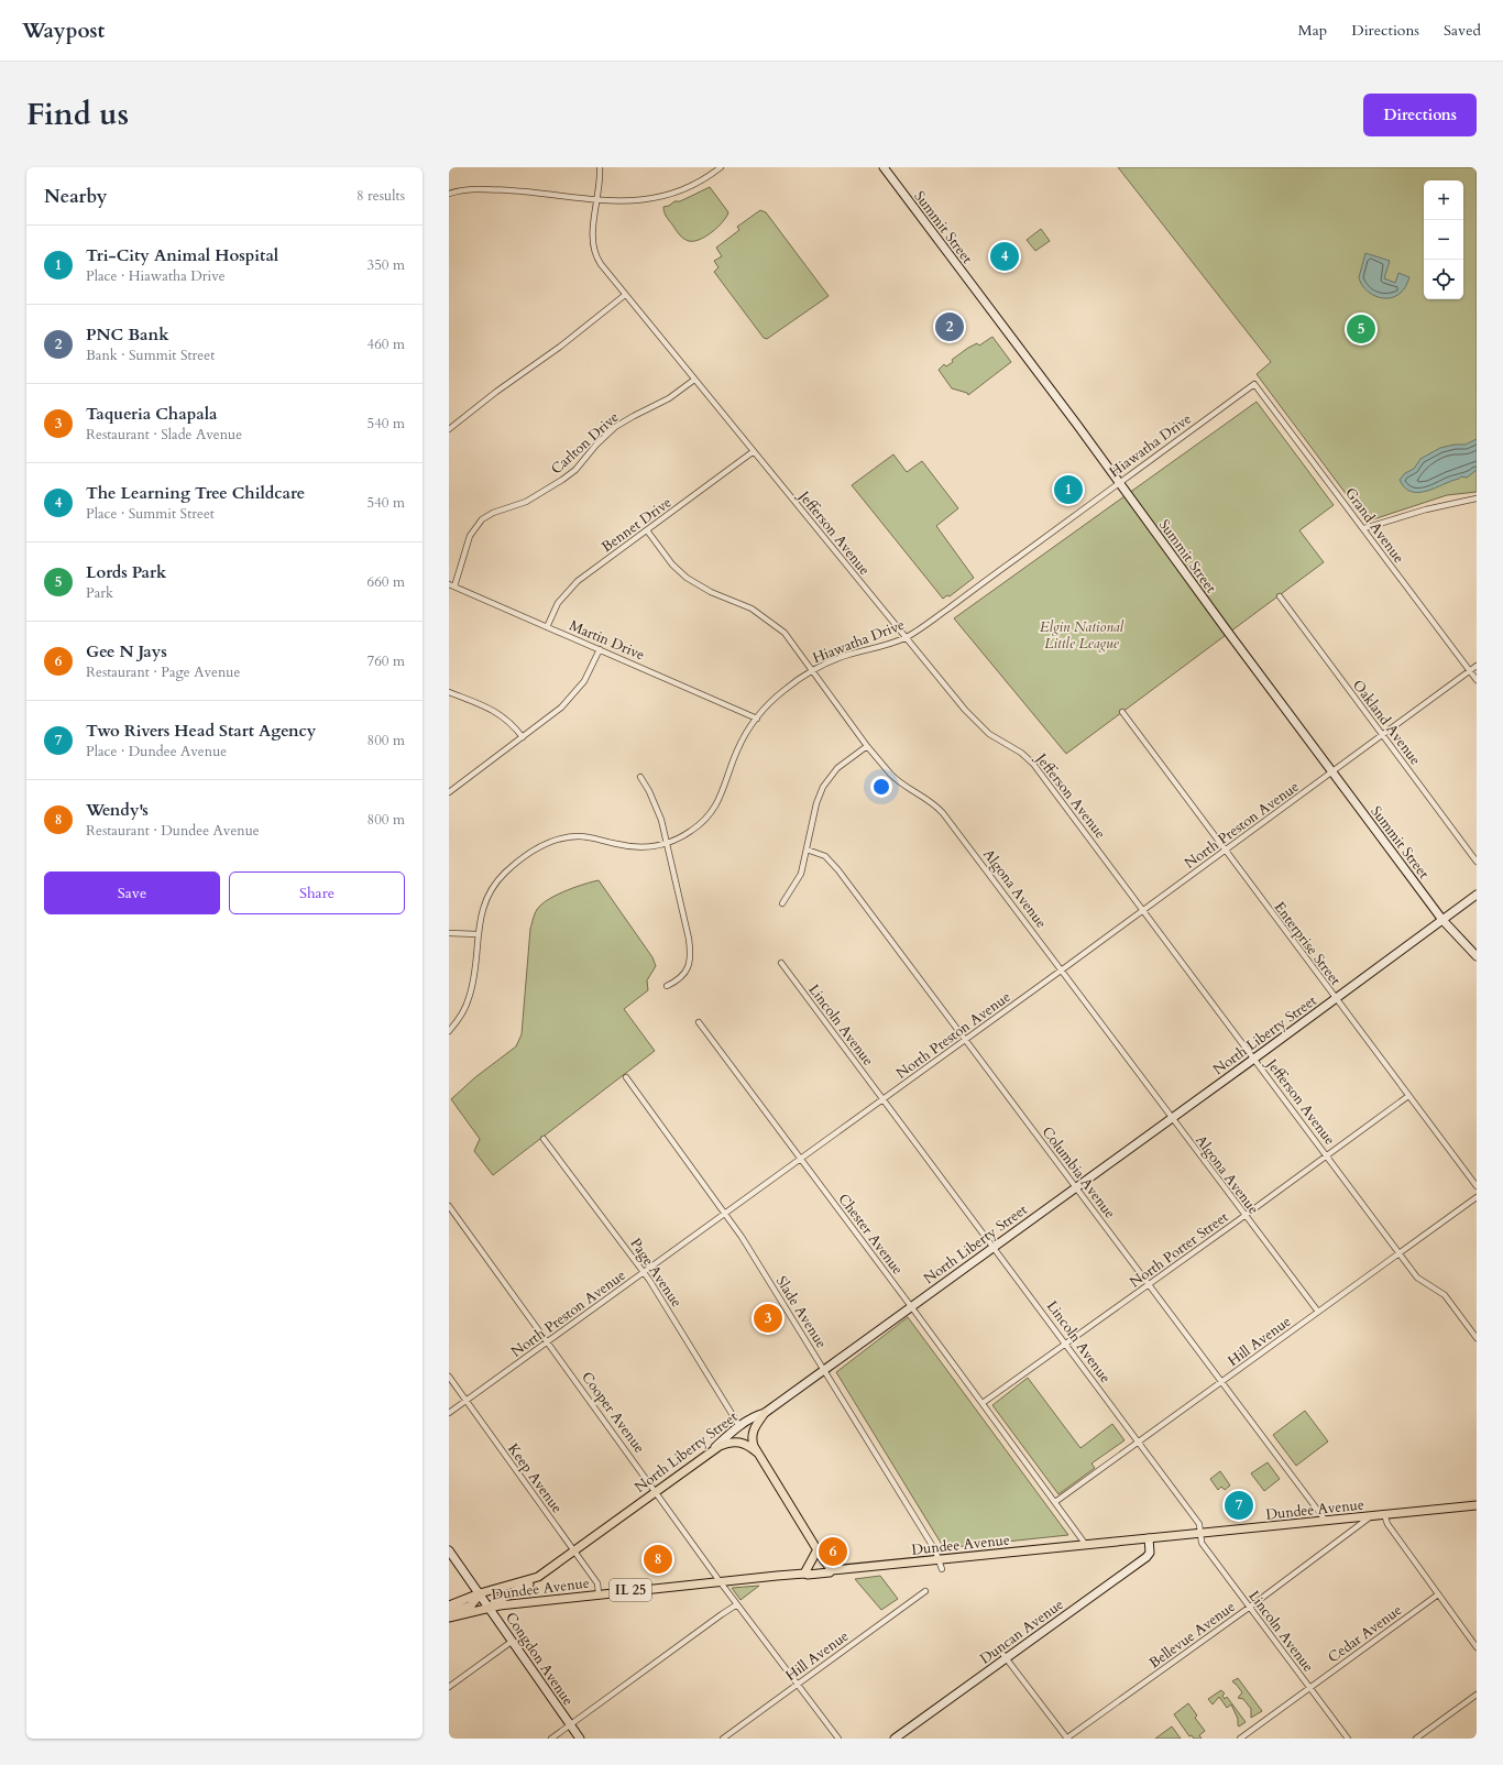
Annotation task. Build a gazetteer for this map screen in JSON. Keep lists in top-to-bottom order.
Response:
{
  "streets": {
    "main road": [
      "Summit Street",
      "North Liberty Street",
      "Dundee Avenue",
      "IL 25",
      "Duncan Avenue",
      "Congdon Avenue"
    ],
    "street": [
      "Carlton Drive",
      "Hiawatha Drive",
      "Bennet Drive",
      "Grand Avenue",
      "Jefferson Avenue",
      "Martin Drive",
      "Oakland Avenue",
      "North Preston Avenue",
      "Algona Avenue",
      "Enterprise Street",
      "Lincoln Avenue",
      "Columbia Avenue",
      "Chester Avenue",
      "North Porter Street",
      "Page Avenue",
      "Slade Avenue",
      "Hill Avenue",
      "Cooper Avenue",
      "Keep Avenue",
      "Cedar Avenue",
      "Bellevue Avenue"
    ]
  },
  "crossings": [
    ["Summit Street", "Hiawatha Drive"],
    ["Summit Street", "North Preston Avenue"],
    ["Summit Street", "North Liberty Street"],
    ["Carlton Drive", "Jefferson Avenue"],
    ["Carlton Drive", "Martin Drive"],
    ["Hiawatha Drive", "Grand Avenue"],
    ["Hiawatha Drive", "Jefferson Avenue"],
    ["Hiawatha Drive", "Martin Drive"],
    ["Hiawatha Drive", "Algona Avenue"],
    ["Bennet Drive", "Jefferson Avenue"],
    ["Bennet Drive", "Martin Drive"],
    ["Bennet Drive", "Algona Avenue"],
    ["Grand Avenue", "North Preston Avenue"],
    ["Jefferson Avenue", "North Preston Avenue"],
    ["Jefferson Avenue", "North Liberty Street"],
    ["Jefferson Avenue", "North Porter Street"],
    ["Jefferson Avenue", "Hill Avenue"],
    ["Oakland Avenue", "North Preston Avenue"],
    ["North Preston Avenue", "Algona Avenue"],
    ["North Preston Avenue", "Enterprise Street"],
    ["North Preston Avenue", "Lincoln Avenue"],
    ["North Preston Avenue", "Columbia Avenue"],
    ["North Preston Avenue", "Chester Avenue"],
    ["North Preston Avenue", "Page Avenue"],
    ["North Preston Avenue", "Slade Avenue"],
    ["North Preston Avenue", "Cooper Avenue"],
    ["North Preston Avenue", "Keep Avenue"],
    ["Algona Avenue", "North Liberty Street"],
    ["Algona Avenue", "North Porter Street"],
    ["Algona Avenue", "Hill Avenue"],
    ["Enterprise Street", "North Liberty Street"],
    ["Enterprise Street", "North Porter Street"],
    ["Lincoln Avenue", "North Liberty Street"],
    ["Lincoln Avenue", "North Porter Street"],
    ["Lincoln Avenue", "Hill Avenue"],
    ["Lincoln Avenue", "Dundee Avenue"],
    ["Lincoln Avenue", "Cedar Avenue"],
    ["Lincoln Avenue", "Bellevue Avenue"],
    ["North Liberty Street", "Columbia Avenue"],
    ["North Liberty Street", "Chester Avenue"],
    ["North Liberty Street", "Page Avenue"],
    ["North Liberty Street", "Slade Avenue"],
    ["North Liberty Street", "Cooper Avenue"],
    ["North Liberty Street", "Keep Avenue"],
    ["North Liberty Street", "Dundee Avenue"],
    ["North Liberty Street", "Congdon Avenue"],
    ["Columbia Avenue", "North Porter Street"],
    ["Columbia Avenue", "Hill Avenue"],
    ["Columbia Avenue", "Dundee Avenue"],
    ["Chester Avenue", "North Porter Street"],
    ["Chester Avenue", "Hill Avenue"],
    ["Chester Avenue", "Dundee Avenue"],
    ["Slade Avenue", "Dundee Avenue"],
    ["Hill Avenue", "Cooper Avenue"],
    ["Cooper Avenue", "Dundee Avenue"],
    ["Keep Avenue", "Dundee Avenue"],
    ["Dundee Avenue", "Duncan Avenue"],
    ["Dundee Avenue", "Bellevue Avenue"],
    ["Dundee Avenue", "Congdon Avenue"]
  ],
  "parks": ["Elgin National Little League"],
  "page": {
    "header": "Waypost",
    "nav": ["Map", "Directions", "Saved"],
    "title": "Find us",
    "buttons": [
      "Directions",
      ["Save", "Share"]
    ],
    "heading": ["Nearby", "8 results"],
    "map_buttons": ["+", "−"],
    "list": [
      {
        "mark": "1",
        "name": "Tri-City Animal Hospital",
        "note": "Place · Hiawatha Drive",
        "value": "350 m"
      },
      {
        "mark": "2",
        "name": "PNC Bank",
        "note": "Bank · Summit Street",
        "value": "460 m"
      },
      {
        "mark": "3",
        "name": "Taqueria Chapala",
        "note": "Restaurant · Slade Avenue",
        "value": "540 m"
      },
      {
        "mark": "4",
        "name": "The Learning Tree Childcare",
        "note": "Place · Summit Street",
        "value": "540 m"
      },
      {
        "mark": "5",
        "name": "Lords Park",
        "note": "Park",
        "value": "660 m"
      },
      {
        "mark": "6",
        "name": "Gee N Jays",
        "note": "Restaurant · Page Avenue",
        "value": "760 m"
      },
      {
        "mark": "7",
        "name": "Two Rivers Head Start Agency",
        "note": "Place · Dundee Avenue",
        "value": "800 m"
      },
      {
        "mark": "8",
        "name": "Wendy's",
        "note": "Restaurant · Dundee Avenue",
        "value": "800 m"
      }
    ],
    "pins": [
      "4",
      "2",
      "5",
      "1",
      "3",
      "7",
      "6",
      "8"
    ]
  }
}
